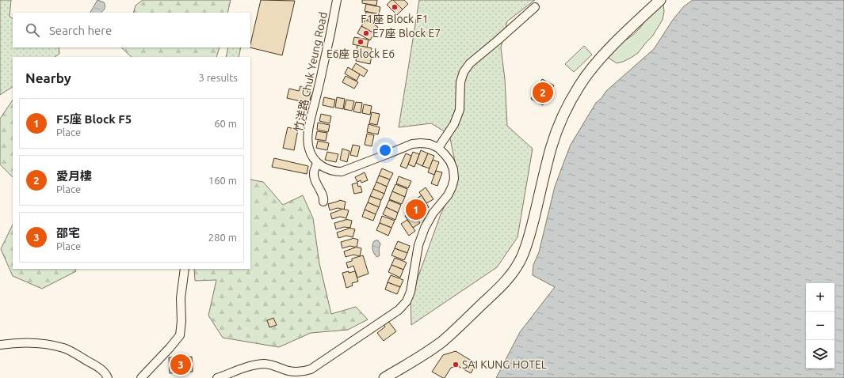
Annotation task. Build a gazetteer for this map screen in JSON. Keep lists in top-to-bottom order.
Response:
{
  "streets": {
    "street": ["竹洋路 Chuk Yeung Road"]
  },
  "places": [
    "F1座 Block F1",
    "E7座 Block E7",
    "E6座 Block E6",
    "SAI KUNG HOTEL"
  ],
  "page": {
    "search": "Search here",
    "heading": ["Nearby", "3 results"],
    "pins": ["2", "1", "3"],
    "list": [
      {
        "mark": "1",
        "name": "F5座 Block F5",
        "note": "Place",
        "value": "60 m"
      },
      {
        "mark": "2",
        "name": "愛月樓",
        "note": "Place",
        "value": "160 m"
      },
      {
        "mark": "3",
        "name": "邵宅",
        "note": "Place",
        "value": "280 m"
      }
    ],
    "map_buttons": ["+", "−"]
  }
}
